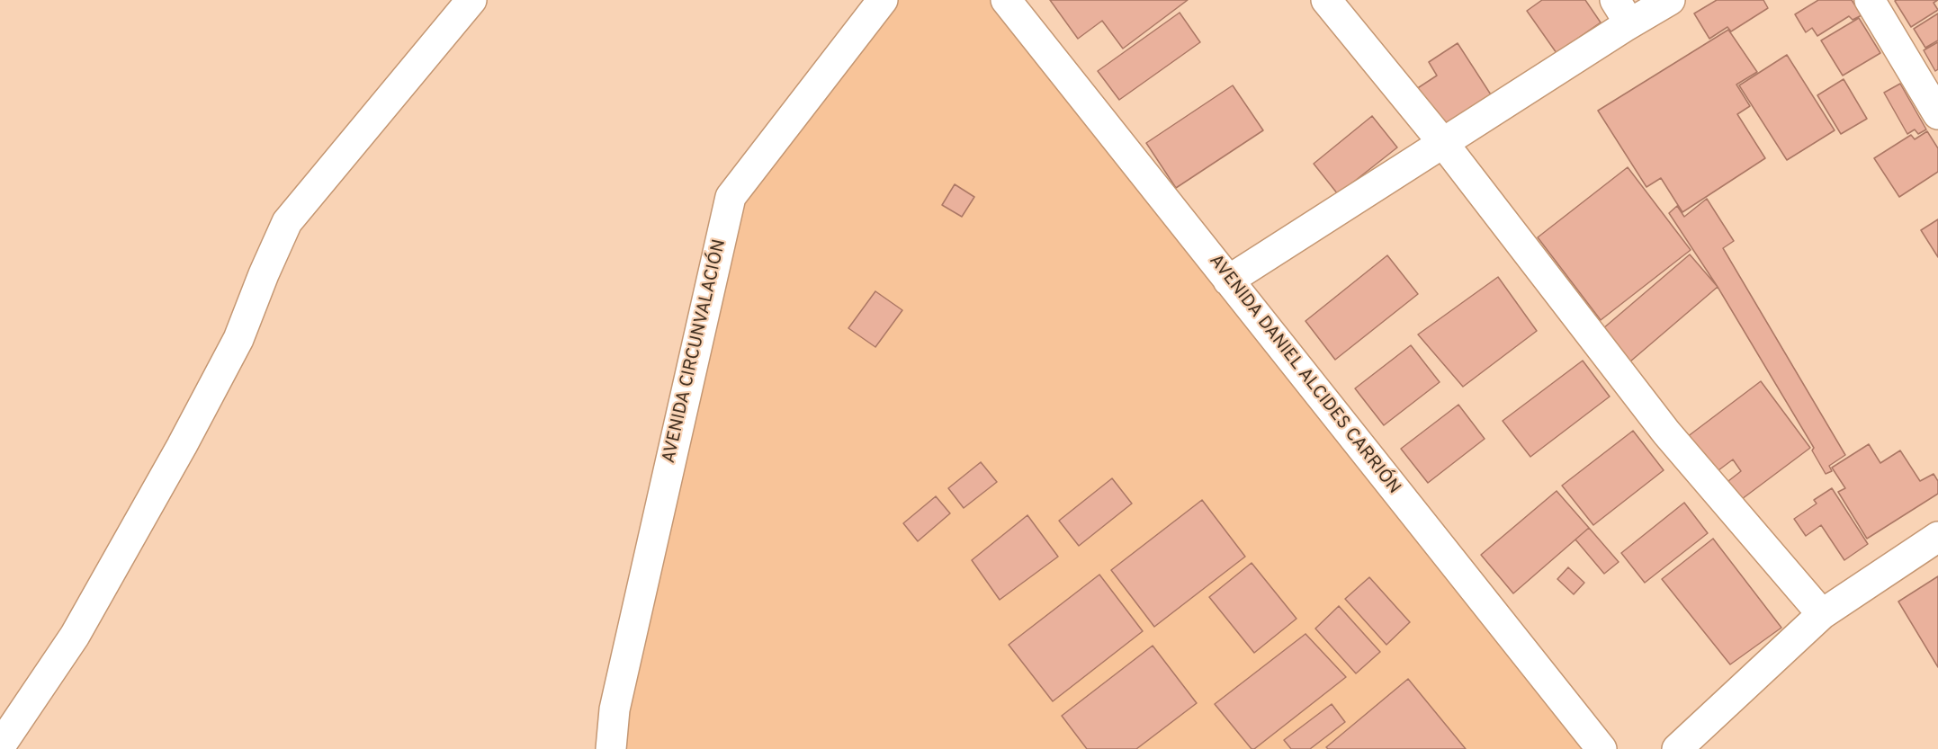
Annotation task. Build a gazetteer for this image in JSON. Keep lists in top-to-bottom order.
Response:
{
  "streets": {
    "street": ["AVENIDA CIRCUNVALACIÓN", "AVENIDA DANIEL ALCIDES CARRIÓN"]
  }
}
